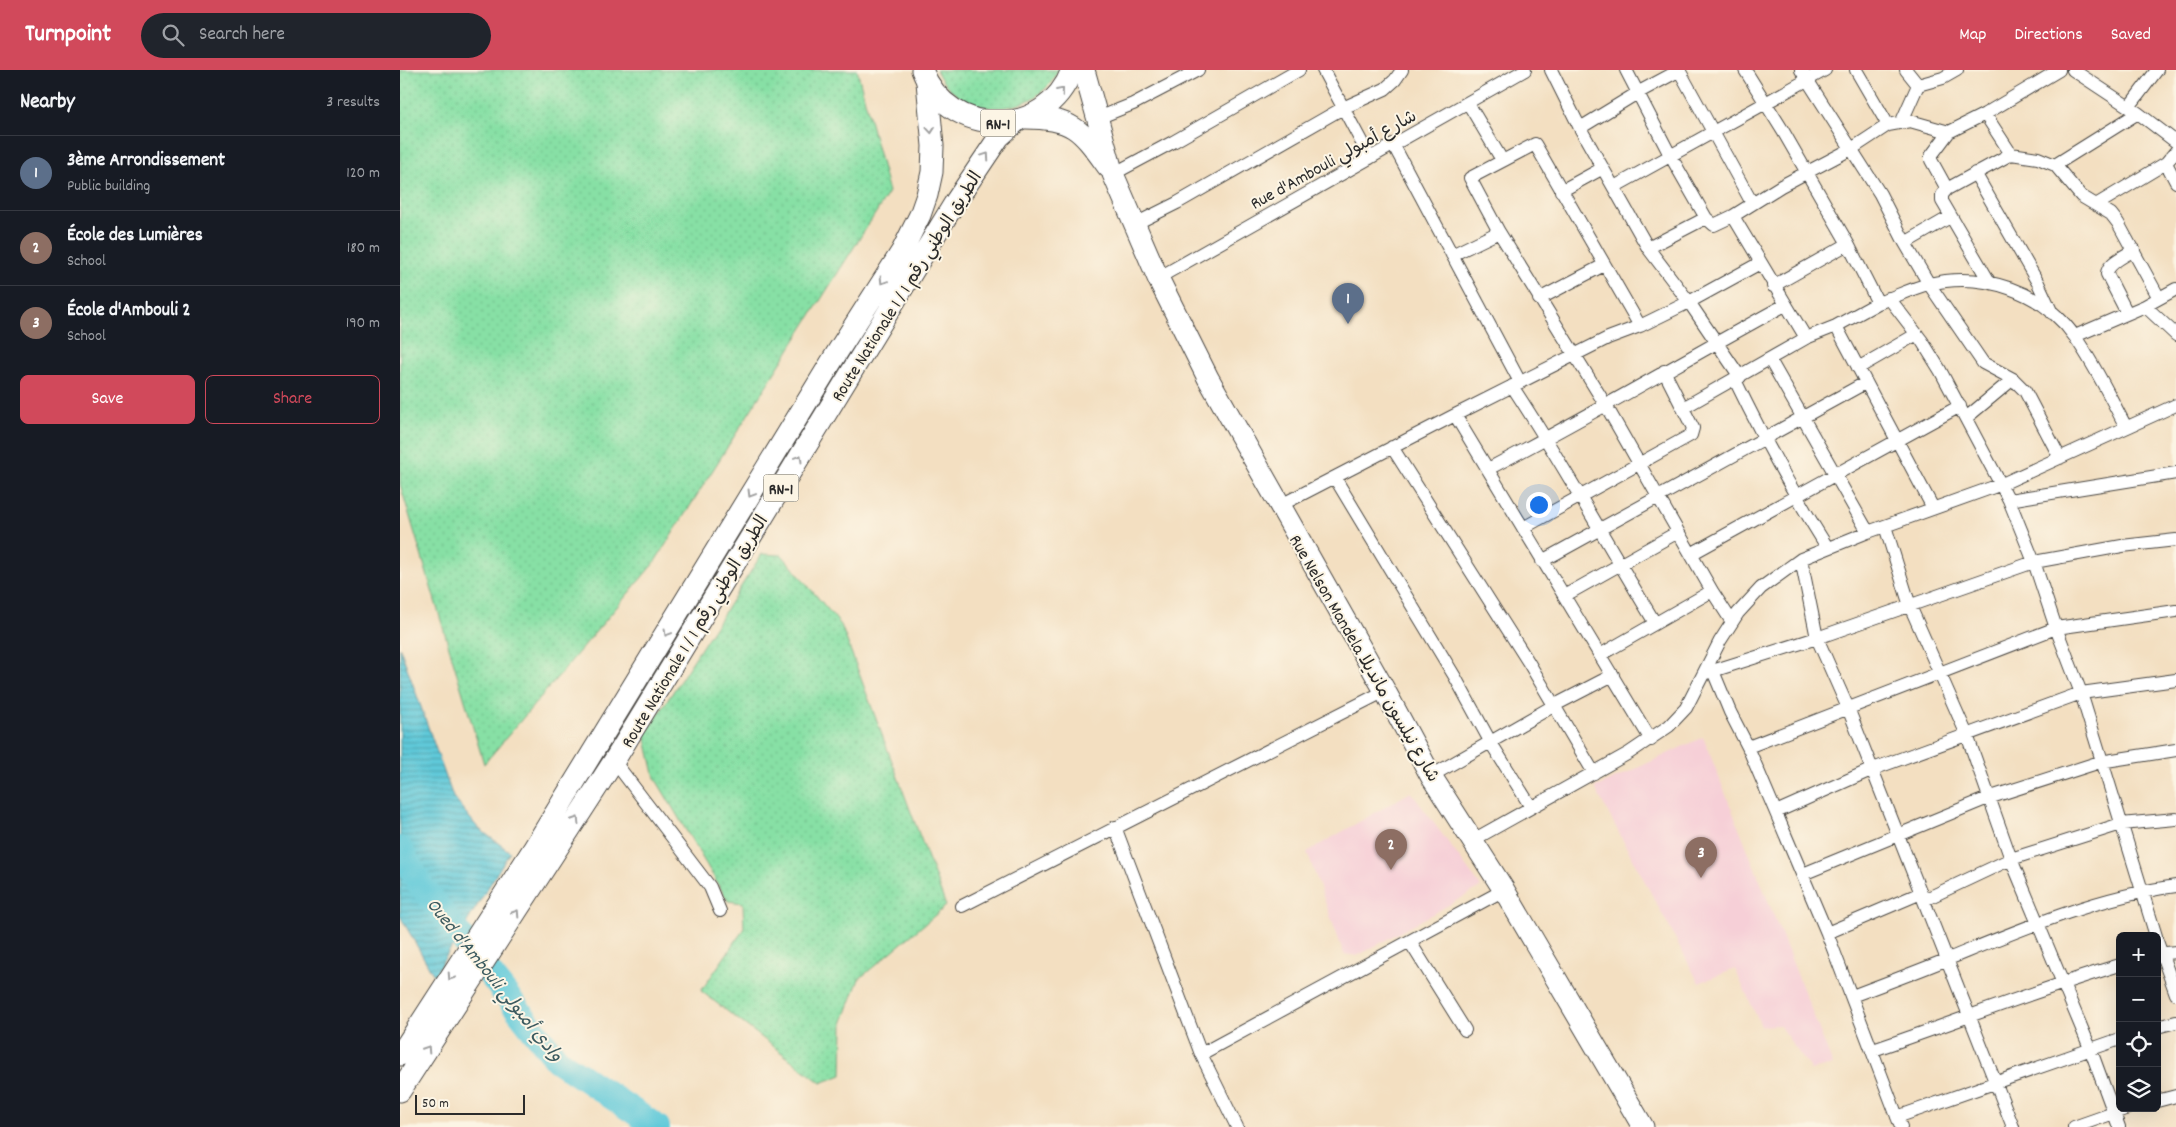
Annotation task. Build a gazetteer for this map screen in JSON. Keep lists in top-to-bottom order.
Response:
{
  "streets": {
    "main road": ["RN-1", "Route Nationale 1 / الطريق الوطني رقم 1", "Rue Nelson Mandela شارع نيلسون مانديلا"],
    "street": ["Rue d'Ambouli شارع أمبولي"]
  },
  "crossings": [
    ["RN-1", "Route Nationale 1 / الطريق الوطني رقم 1"],
    ["RN-1", "Rue Nelson Mandela شارع نيلسون مانديلا"],
    ["Rue d'Ambouli شارع أمبولي", "Rue Nelson Mandela شارع نيلسون مانديلا"],
    ["Route Nationale 1 / الطريق الوطني رقم 1", "Rue Nelson Mandela شارع نيلسون مانديلا"]
  ],
  "water": ["Oued d'Ambouli وادي أمبولي"],
  "scale_bar": "50 m",
  "page": {
    "header": "Turnpoint",
    "search": "Search here",
    "nav": ["Map", "Directions", "Saved"],
    "heading": ["Nearby", "3 results"],
    "list": [
      {
        "mark": "1",
        "name": "3ème Arrondissement",
        "note": "Public building",
        "value": "120 m"
      },
      {
        "mark": "2",
        "name": "École des Lumières",
        "note": "School",
        "value": "180 m"
      },
      {
        "mark": "3",
        "name": "École d'Ambouli 2",
        "note": "School",
        "value": "190 m"
      }
    ],
    "pins": ["1", "2", "3"],
    "buttons": ["Save", "Share"],
    "map_buttons": ["+", "−"],
    "scale": "50 m"
  }
}
